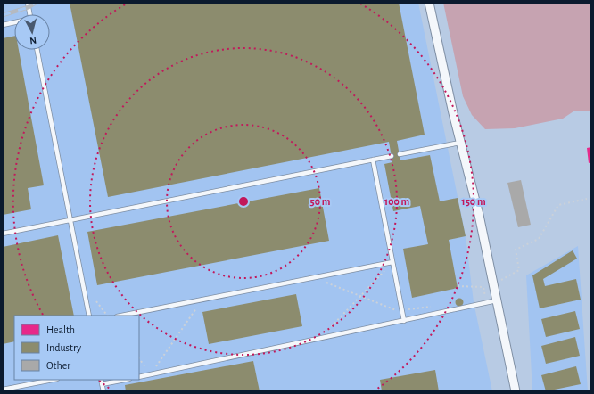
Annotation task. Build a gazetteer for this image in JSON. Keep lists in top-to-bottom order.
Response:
{
  "legend": ["Health", "Industry", "Other"],
  "north": "bottom",
  "rings": ["50 m", "100 m", "150 m"]
}
